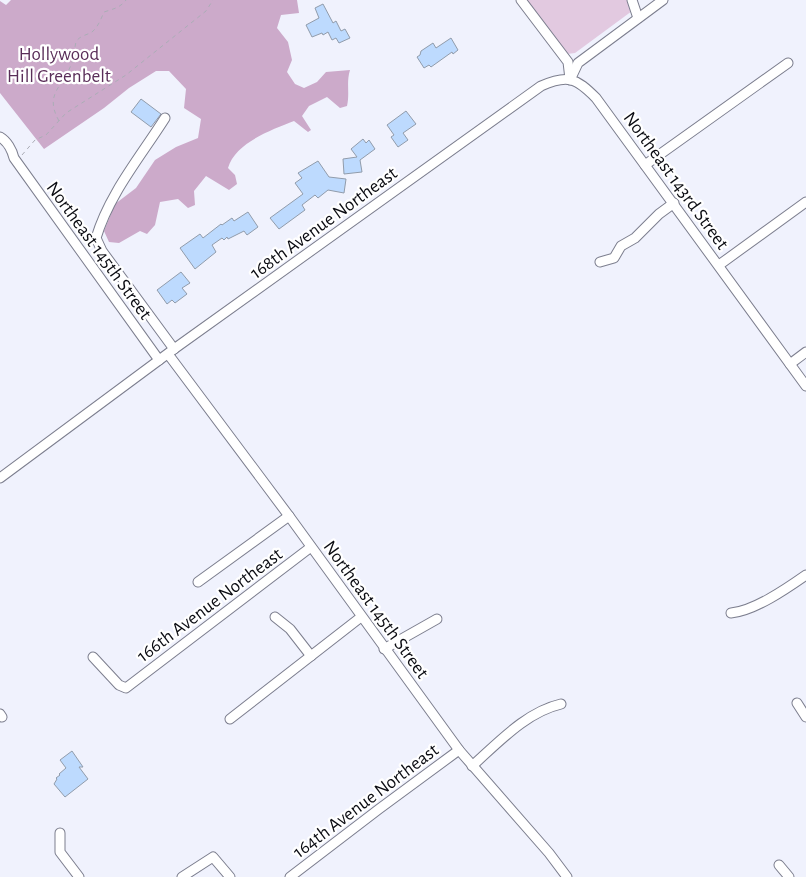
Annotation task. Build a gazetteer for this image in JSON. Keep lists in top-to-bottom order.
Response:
{
  "streets": {
    "street": [
      "Northeast 143rd Street",
      "168th Avenue Northeast",
      "Northeast 145th Street",
      "166th Avenue Northeast",
      "164th Avenue Northeast"
    ]
  },
  "crossings": [
    ["Northeast 143rd Street", "168th Avenue Northeast"],
    ["168th Avenue Northeast", "Northeast 145th Street"],
    ["Northeast 145th Street", "166th Avenue Northeast"],
    ["Northeast 145th Street", "164th Avenue Northeast"]
  ],
  "parks": ["Hollywood Hill Greenbelt"]
}
